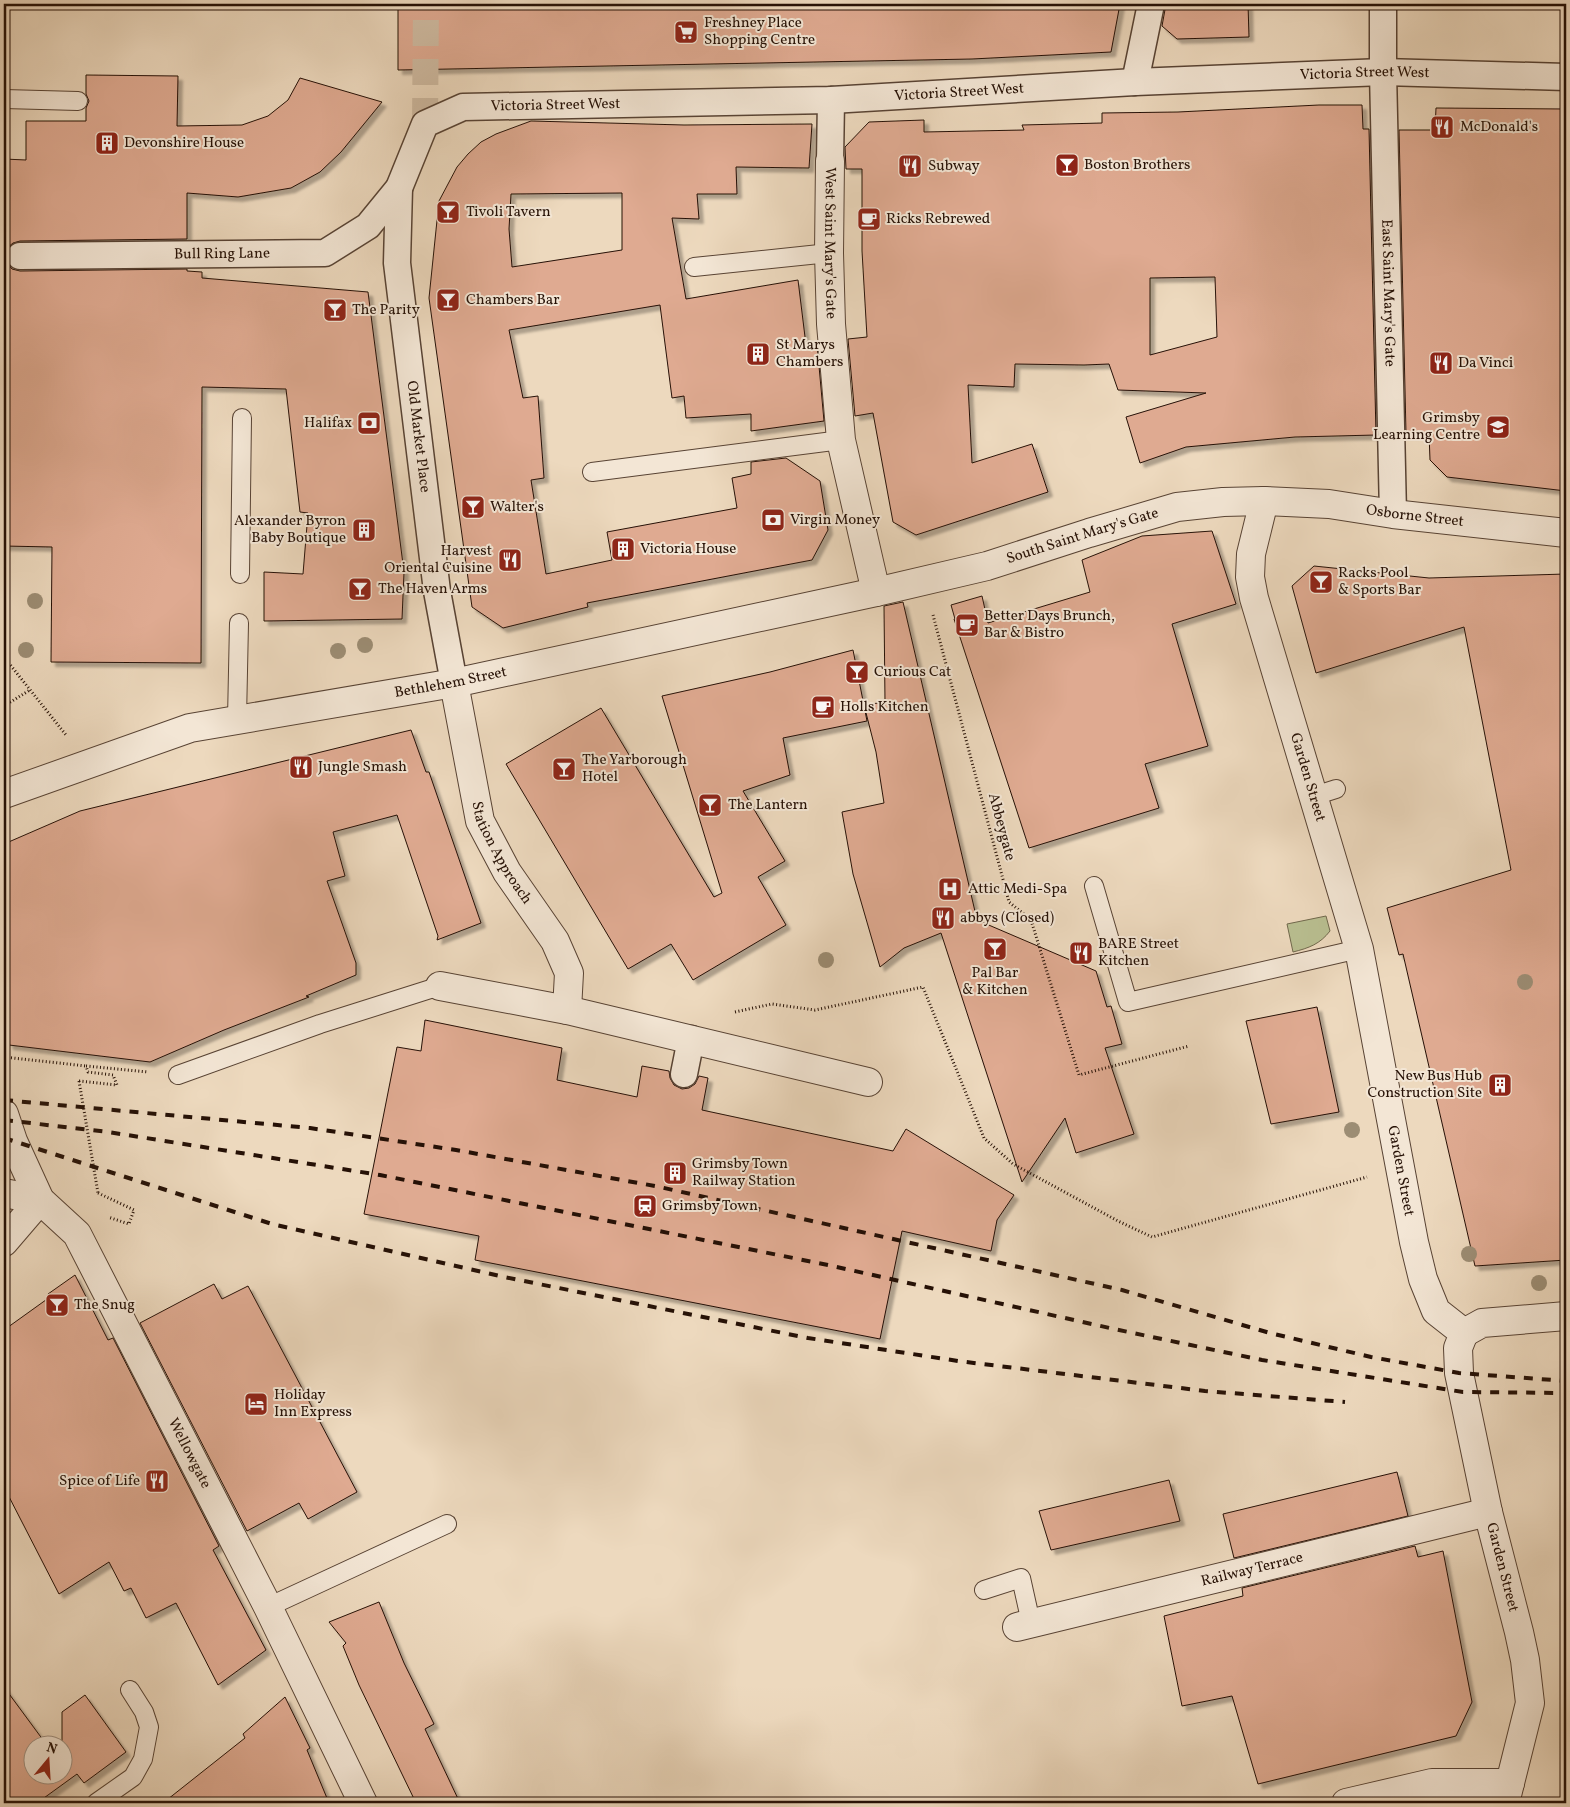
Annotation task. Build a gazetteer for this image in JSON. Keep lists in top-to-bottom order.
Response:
{
  "streets": {
    "street": [
      "Victoria Street West",
      "West Saint Mary's Gate",
      "Bull Ring Lane",
      "East Saint Mary's Gate",
      "Old Market Place",
      "Osborne Street",
      "South Saint Mary's Gate",
      "Bethlehem Street",
      "Garden Street",
      "Station Approach",
      "Wellowgate",
      "Railway Terrace"
    ],
    "path": ["Abbeygate"]
  },
  "crossings": [
    ["Victoria Street West", "West Saint Mary's Gate"],
    ["Victoria Street West", "Bull Ring Lane"],
    ["Victoria Street West", "East Saint Mary's Gate"],
    ["Victoria Street West", "Old Market Place"],
    ["West Saint Mary's Gate", "Bethlehem Street"],
    ["Bull Ring Lane", "Old Market Place"],
    ["East Saint Mary's Gate", "Osborne Street"],
    ["Old Market Place", "Bethlehem Street"],
    ["Old Market Place", "Station Approach"],
    ["Osborne Street", "South Saint Mary's Gate"],
    ["Osborne Street", "Garden Street"],
    ["South Saint Mary's Gate", "Bethlehem Street"],
    ["South Saint Mary's Gate", "Garden Street"],
    ["South Saint Mary's Gate", "Abbeygate"],
    ["Bethlehem Street", "Abbeygate"],
    ["Bethlehem Street", "Station Approach"],
    ["Garden Street", "Railway Terrace"]
  ],
  "places": {
    "supermarket": ["Freshney Place Shopping Centre"],
    "restaurant": [
      "McDonald's",
      "Subway",
      "Da Vinci",
      "Harvest Oriental Cuisine",
      "Jungle Smash",
      "abbys (Closed)",
      "BARE Street Kitchen",
      "Spice of Life"
    ],
    "building": [
      "Devonshire House",
      "St Marys Chambers",
      "Alexander Byron Baby Boutique",
      "Victoria House",
      "New Bus Hub Construction Site",
      "Grimsby Town Railway Station"
    ],
    "bar": [
      "Boston Brothers",
      "Tivoli Tavern",
      "Chambers Bar",
      "The Parity",
      "Walter's",
      "Racks Pool & Sports Bar",
      "The Haven Arms",
      "Curious Cat",
      "The Yarborough Hotel",
      "The Lantern",
      "Pal Bar & Kitchen",
      "The Snug"
    ],
    "cafe": ["Ricks Rebrewed", "Better Days Brunch, Bar & Bistro", "Holls Kitchen"],
    "bank": ["Halifax", "Virgin Money"],
    "school or university": ["Grimsby Learning Centre"],
    "hospital": ["Attic Medi-Spa"],
    "station": ["Grimsby Town"],
    "hotel": ["Holiday Inn Express"]
  },
  "north": "top"
}
